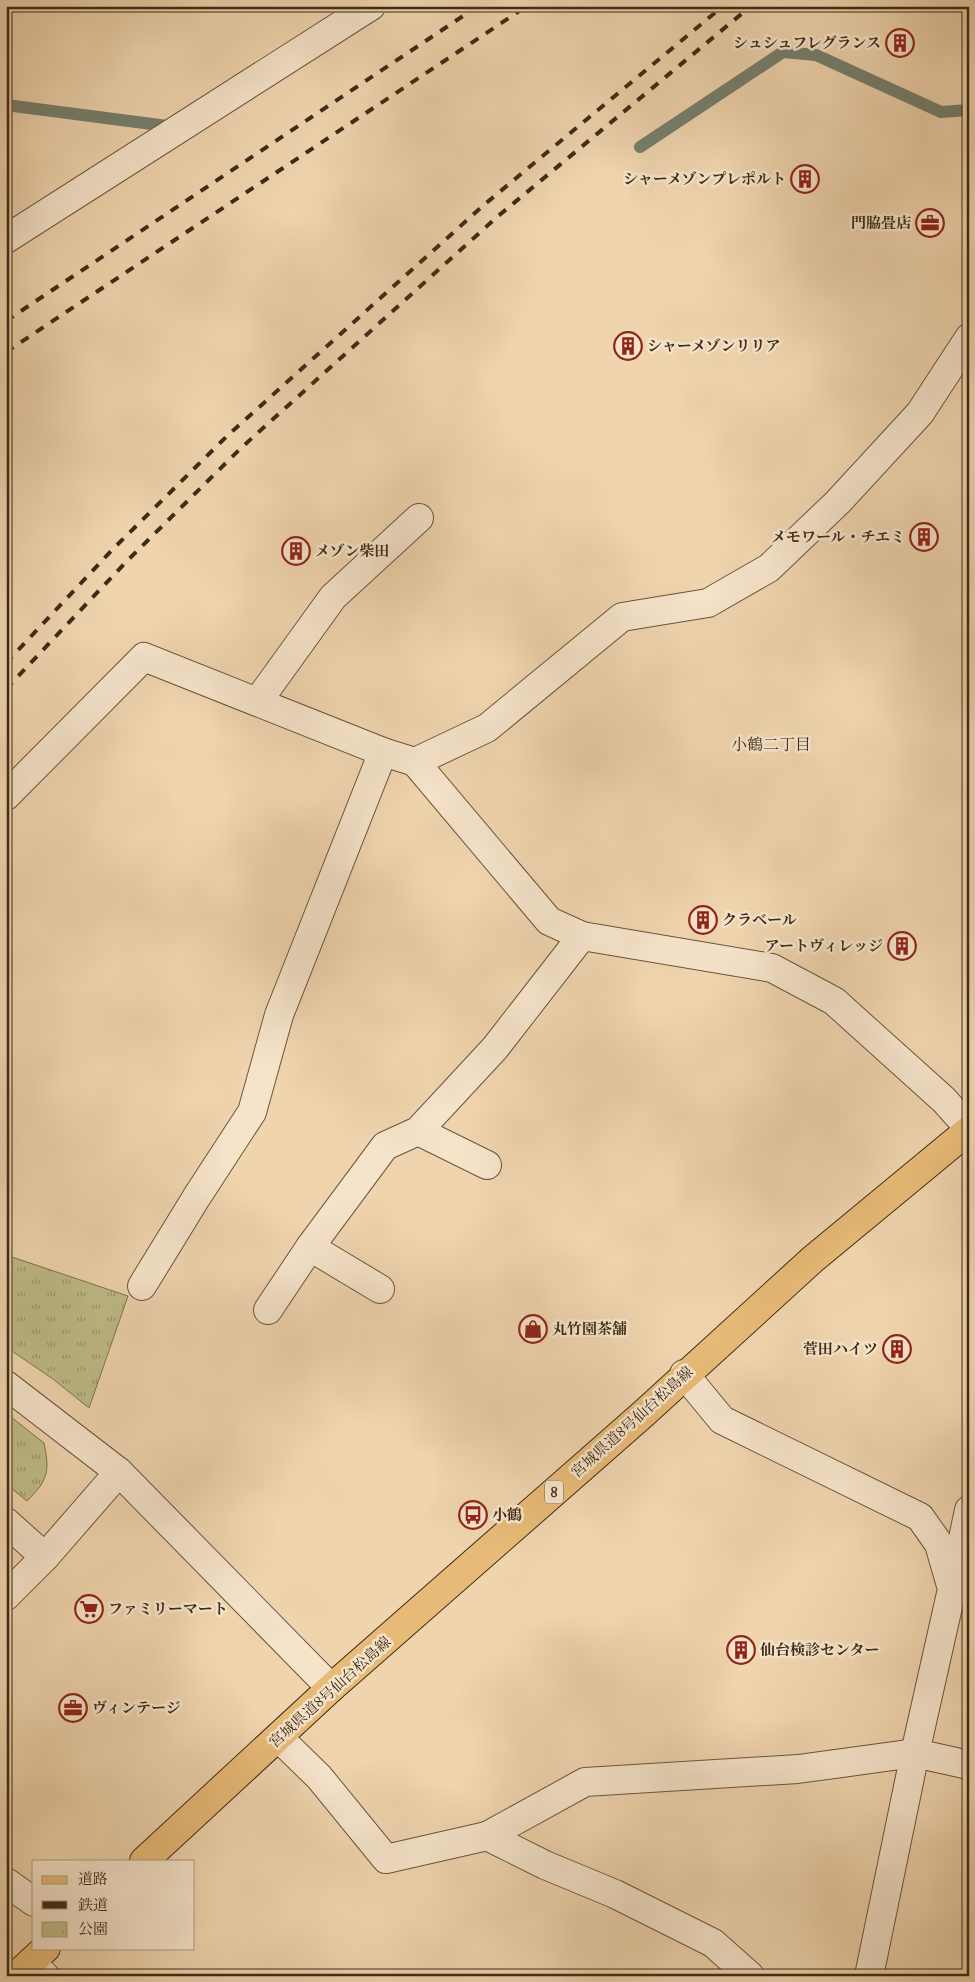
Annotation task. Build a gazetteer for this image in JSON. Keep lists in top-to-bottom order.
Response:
{
  "streets": {
    "main road": ["宮城県道8号仙台松島線", "8"]
  },
  "districts": ["小鶴二丁目"],
  "places": {
    "building": [
      "シュシュフレグランス",
      "シャーメゾンプレポルト",
      "シャーメゾンリリア",
      "メモワール・チエミ",
      "メゾン柴田",
      "クラベール",
      "アートヴィレッジ",
      "菅田ハイツ",
      "仙台検診センター"
    ],
    "office": ["門脇畳店", "ヴィンテージ"],
    "shop": ["丸竹園茶舗"],
    "bus stop": ["小鶴"],
    "supermarket": ["ファミリーマート"]
  },
  "legend": ["道路", "鉄道", "公園"]
}
